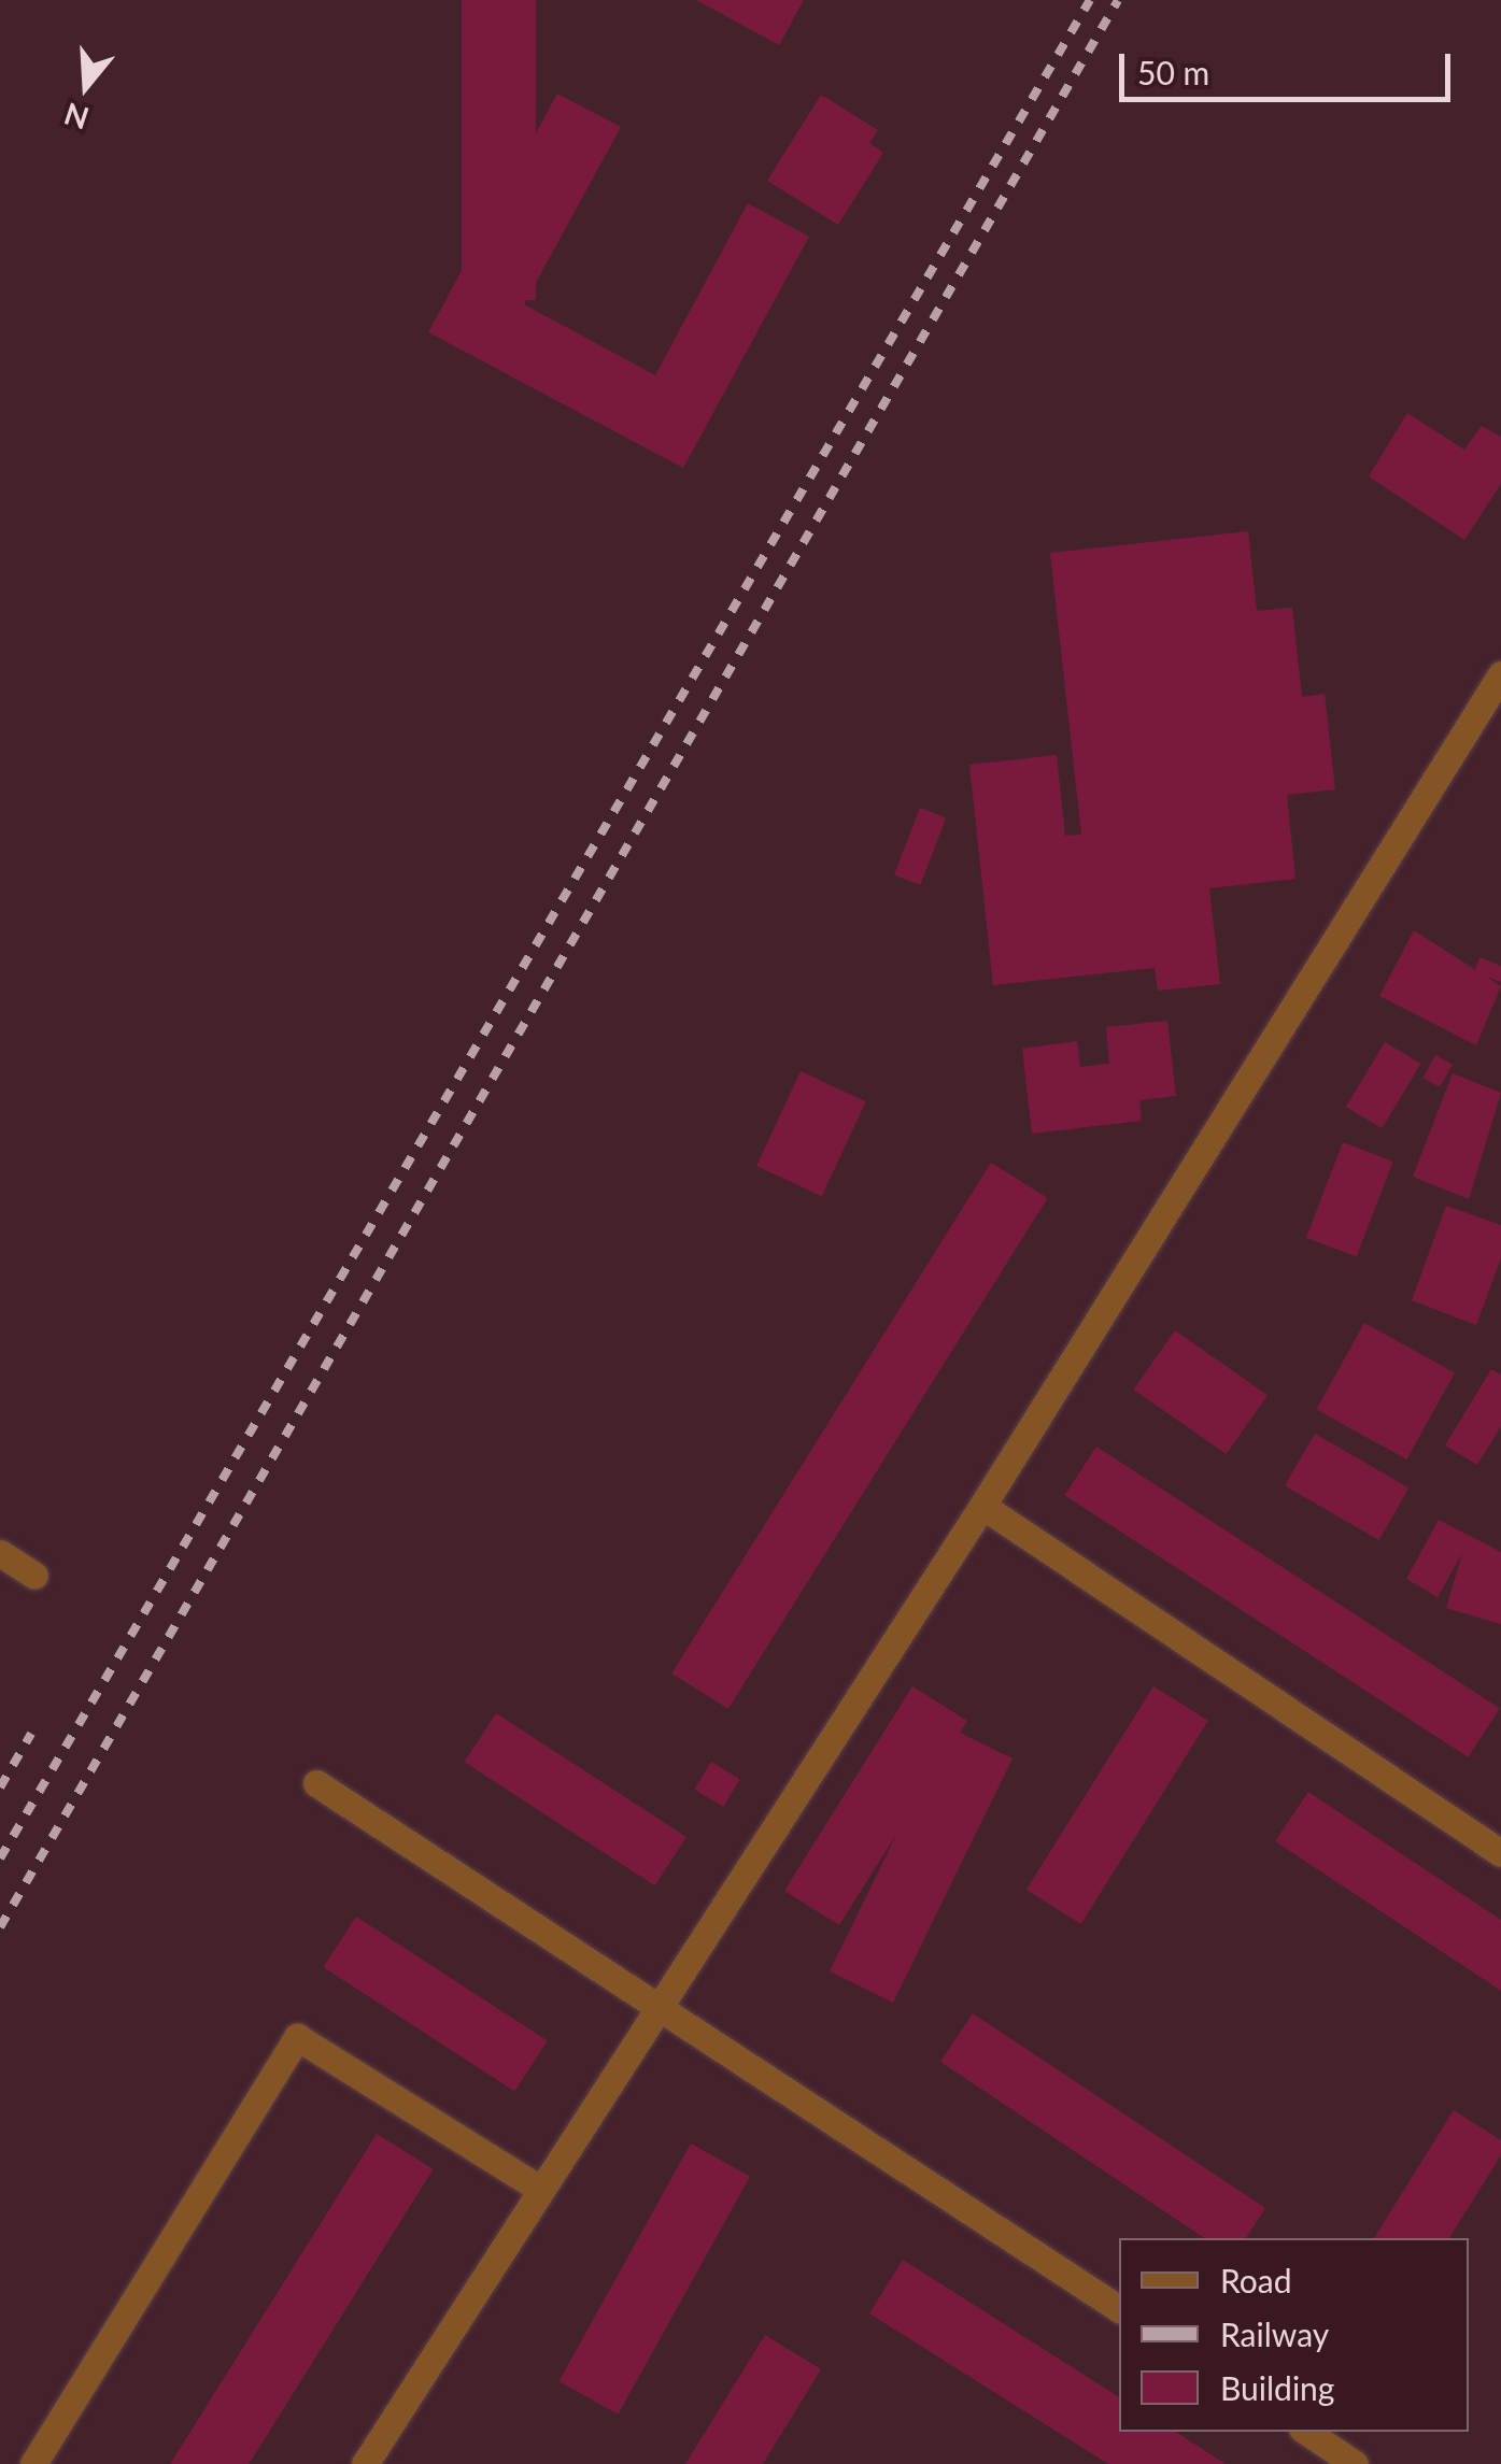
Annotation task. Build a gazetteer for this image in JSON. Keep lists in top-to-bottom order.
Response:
{
  "legend": ["Road", "Railway", "Building"],
  "scale_bar": "50 m",
  "north": "bottom"
}
